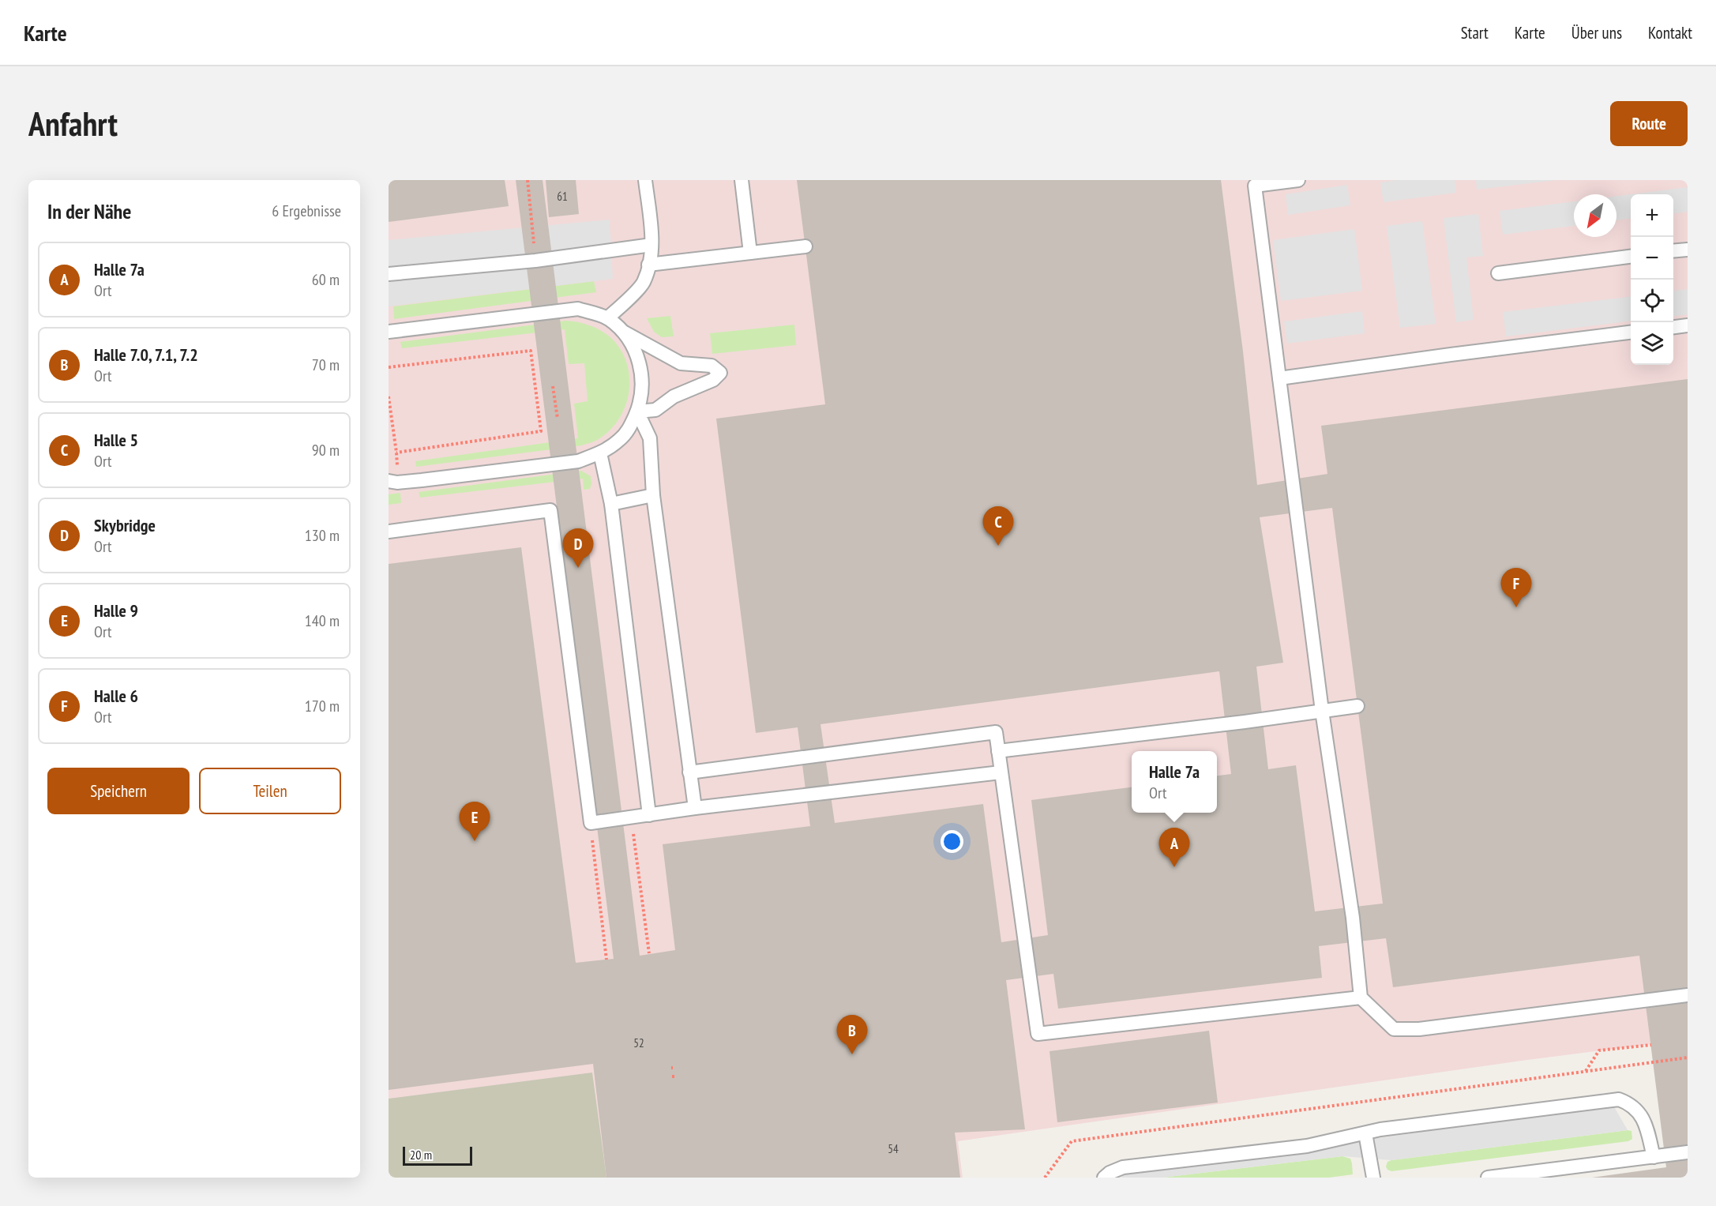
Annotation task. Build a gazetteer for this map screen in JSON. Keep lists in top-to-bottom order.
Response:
{
  "house_numbers": ["61", "52", "54"],
  "scale_bar": "20 m",
  "north": "bottom left",
  "page": {
    "header": "Karte",
    "nav": [
      "Start",
      "Karte",
      "Über uns",
      "Kontakt"
    ],
    "buttons": [
      "Route",
      ["Speichern", "Teilen"]
    ],
    "title": "Anfahrt",
    "heading": ["In der Nähe", "6 Ergebnisse"],
    "map_buttons": ["+", "−"],
    "list": [
      {
        "mark": "A",
        "name": "Halle 7a",
        "note": "Ort",
        "value": "60 m"
      },
      {
        "mark": "B",
        "name": "Halle 7.0, 7.1, 7.2",
        "note": "Ort",
        "value": "70 m"
      },
      {
        "mark": "C",
        "name": "Halle 5",
        "note": "Ort",
        "value": "90 m"
      },
      {
        "mark": "D",
        "name": "Skybridge",
        "note": "Ort",
        "value": "130 m"
      },
      {
        "mark": "E",
        "name": "Halle 9",
        "note": "Ort",
        "value": "140 m"
      },
      {
        "mark": "F",
        "name": "Halle 6",
        "note": "Ort",
        "value": "170 m"
      }
    ],
    "pins": [
      "C",
      "D",
      "F",
      "E",
      "A",
      "B"
    ],
    "popup": ["Halle 7a", "Ort"],
    "scale": "20 m"
  }
}
